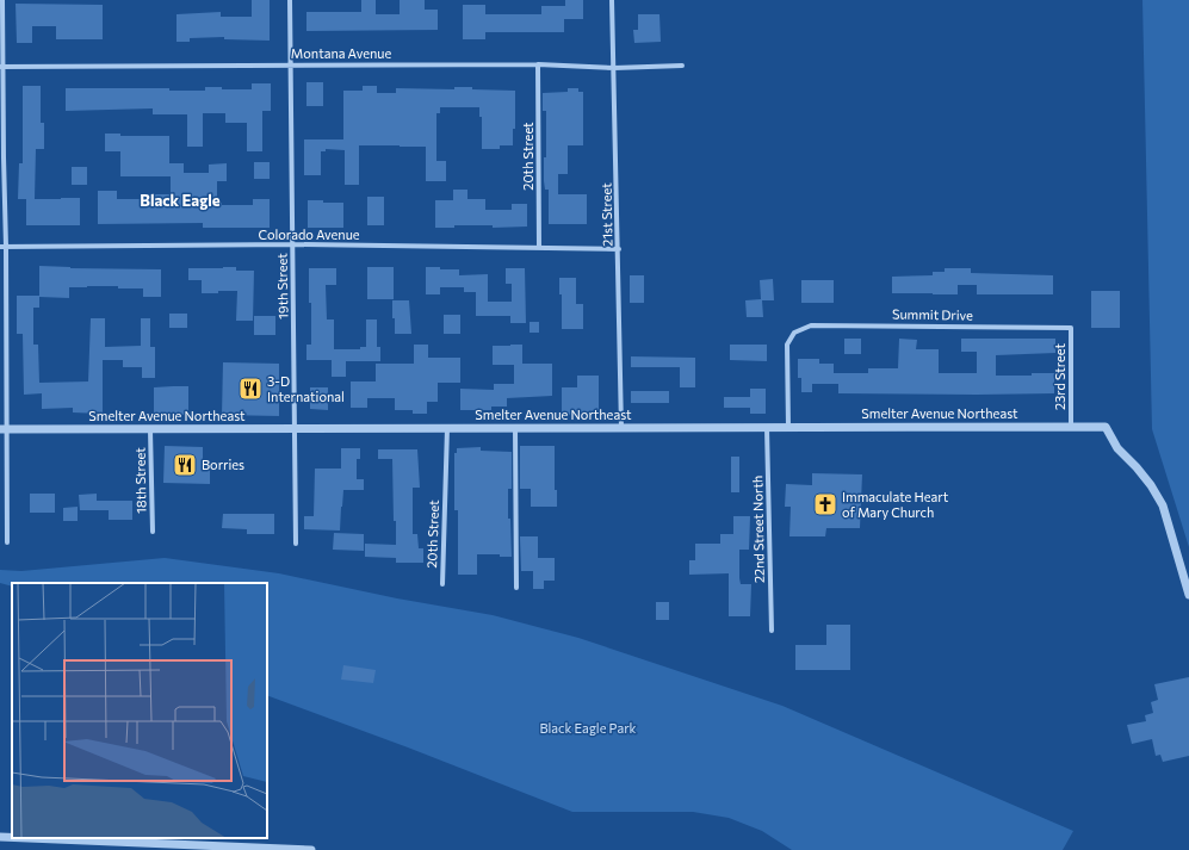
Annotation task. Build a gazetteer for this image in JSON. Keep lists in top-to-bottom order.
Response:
{
  "streets": {
    "street": [
      "Montana Avenue",
      "20th Street",
      "21st Street",
      "Colorado Avenue",
      "19th Street",
      "Summit Drive",
      "23rd Street",
      "Smelter Avenue Northeast",
      "18th Street",
      "22nd Street North"
    ]
  },
  "crossings": [
    ["Montana Avenue", "20th Street"],
    ["Montana Avenue", "21st Street"],
    ["Montana Avenue", "19th Street"],
    ["20th Street", "Colorado Avenue"],
    ["20th Street", "Smelter Avenue Northeast"],
    ["21st Street", "Colorado Avenue"],
    ["21st Street", "Smelter Avenue Northeast"],
    ["Colorado Avenue", "19th Street"],
    ["19th Street", "Smelter Avenue Northeast"],
    ["Summit Drive", "23rd Street"],
    ["Summit Drive", "Smelter Avenue Northeast"],
    ["23rd Street", "Smelter Avenue Northeast"],
    ["Smelter Avenue Northeast", "18th Street"],
    ["Smelter Avenue Northeast", "22nd Street North"]
  ],
  "districts": ["Black Eagle"],
  "parks": ["Black Eagle Park"],
  "places": {
    "restaurant": ["3-D International", "Borries"],
    "church": ["Immaculate Heart of Mary Church"]
  }
}
